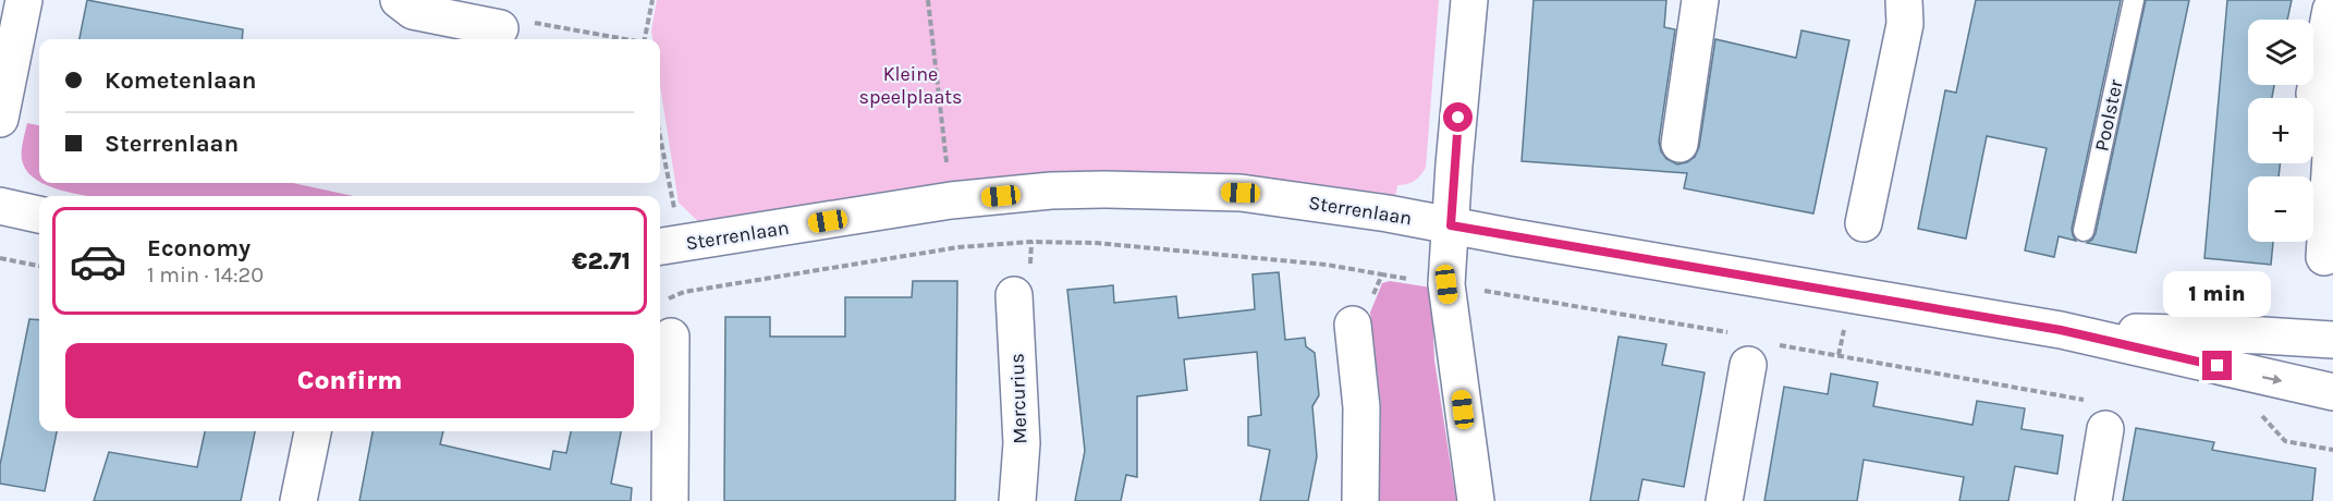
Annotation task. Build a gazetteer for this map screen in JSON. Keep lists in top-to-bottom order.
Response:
{
  "streets": {
    "street": ["Sterrenlaan", "Mercurius"],
    "lane": ["Poolster"]
  },
  "parks": ["Kleine speelplaats"],
  "page": {
    "map_buttons": ["+", "−"],
    "banner": ["Kometenlaan", "Sterrenlaan"],
    "list": [
      {
        "name": "Economy",
        "note": "1 min · 14:20",
        "value": "€2.71"
      }
    ],
    "bubble": "1 min",
    "buttons": "Confirm"
  }
}
